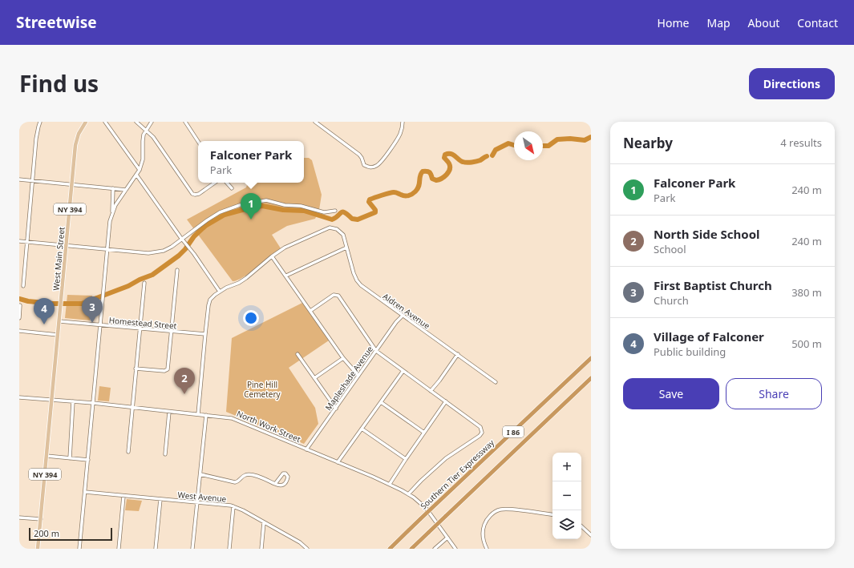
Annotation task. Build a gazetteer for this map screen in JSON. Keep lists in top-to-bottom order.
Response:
{
  "streets": {
    "highway": ["I 86", "Southern Tier Expressway"],
    "main road": ["NY 394", "West Main Street"],
    "street": [
      "Aldren Avenue",
      "Homestead Street",
      "Mapleshade Avenue",
      "North Work Street",
      "West Avenue"
    ]
  },
  "crossings": [
    ["NY 394", "West Main Street"],
    ["NY 394", "North Work Street"],
    ["West Main Street", "Homestead Street"],
    ["West Main Street", "North Work Street"],
    ["Aldren Avenue", "Mapleshade Avenue"],
    ["Mapleshade Avenue", "North Work Street"]
  ],
  "parks": ["Pine Hill Cemetery"],
  "scale_bar": "200 m",
  "north": "bottom right",
  "page": {
    "header": "Streetwise",
    "nav": [
      "Home",
      "Map",
      "About",
      "Contact"
    ],
    "title": "Find us",
    "buttons": [
      "Directions",
      ["Save", "Share"]
    ],
    "heading": ["Nearby", "4 results"],
    "popup": ["Falconer Park", "Park"],
    "list": [
      {
        "mark": "1",
        "name": "Falconer Park",
        "note": "Park",
        "value": "240 m"
      },
      {
        "mark": "2",
        "name": "North Side School",
        "note": "School",
        "value": "240 m"
      },
      {
        "mark": "3",
        "name": "First Baptist Church",
        "note": "Church",
        "value": "380 m"
      },
      {
        "mark": "4",
        "name": "Village of Falconer",
        "note": "Public building",
        "value": "500 m"
      }
    ],
    "pins": [
      "1",
      "3",
      "4",
      "2"
    ],
    "map_buttons": ["+", "−"],
    "scale": "200 m"
  }
}
